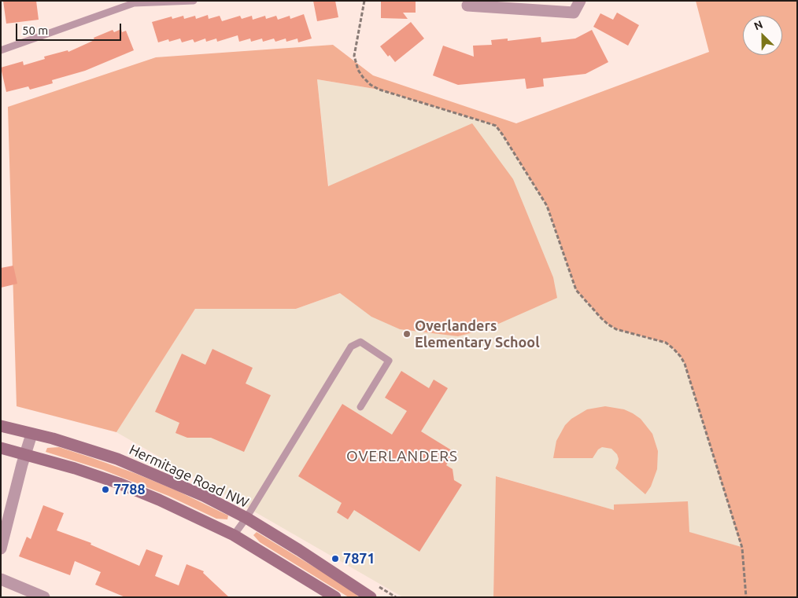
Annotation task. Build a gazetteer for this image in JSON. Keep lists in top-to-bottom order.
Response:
{
  "streets": {
    "street": ["Hermitage Road NW"]
  },
  "districts": ["OVERLANDERS"],
  "places": ["Overlanders Elementary School", "7788", "7871"],
  "scale_bar": "50 m",
  "north": "top left"
}
